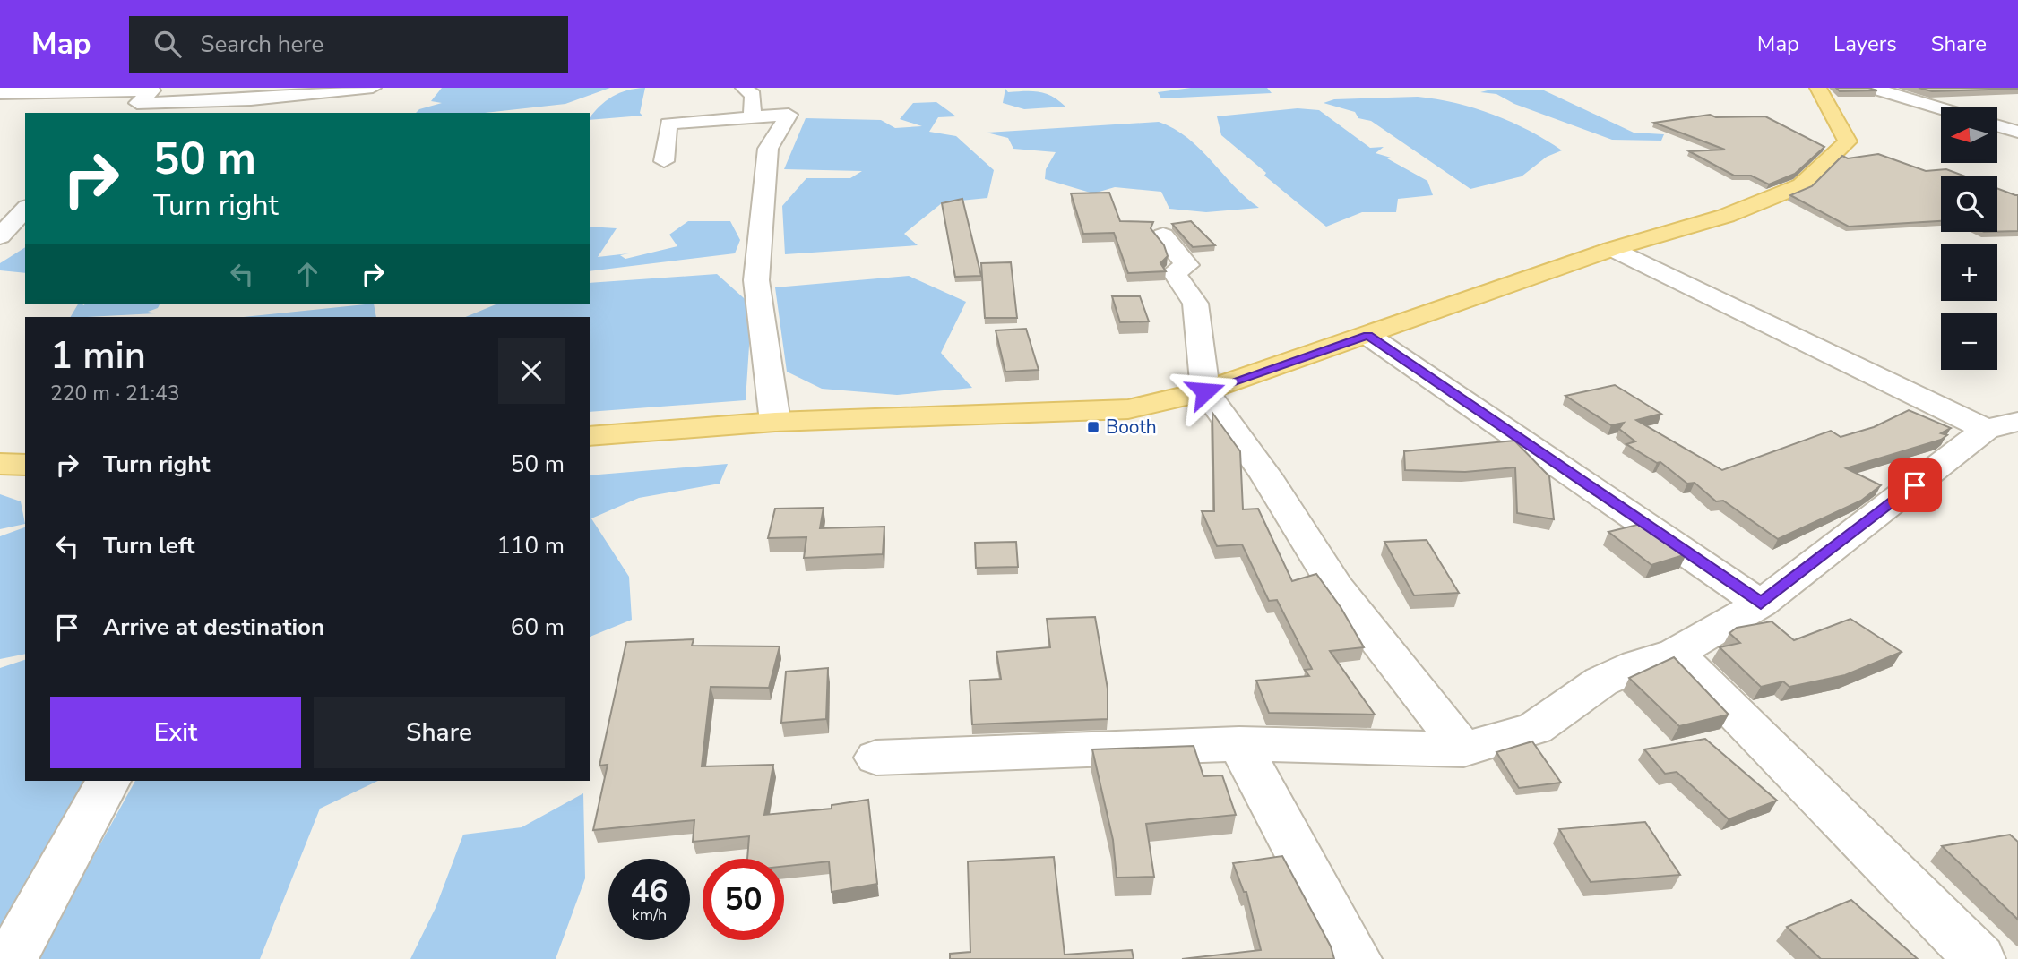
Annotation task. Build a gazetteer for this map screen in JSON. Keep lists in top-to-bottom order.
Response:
{
  "places": {
    "transit": ["Booth"]
  },
  "north": "left",
  "page": {
    "header": "Map",
    "search": "Search here",
    "nav": ["Map", "Layers", "Share"],
    "map_buttons": ["+", "−"],
    "turn": ["50 m", "Turn right"],
    "heading": ["1 min", "220 m · 21:43"],
    "list": [
      {
        "name": "Turn right",
        "value": "50 m"
      },
      {
        "name": "Turn left",
        "value": "110 m"
      },
      {
        "name": "Arrive at destination",
        "value": "60 m"
      }
    ],
    "buttons": ["Exit", "Share"],
    "speed": "46 km/h",
    "limit": "50"
  }
}
